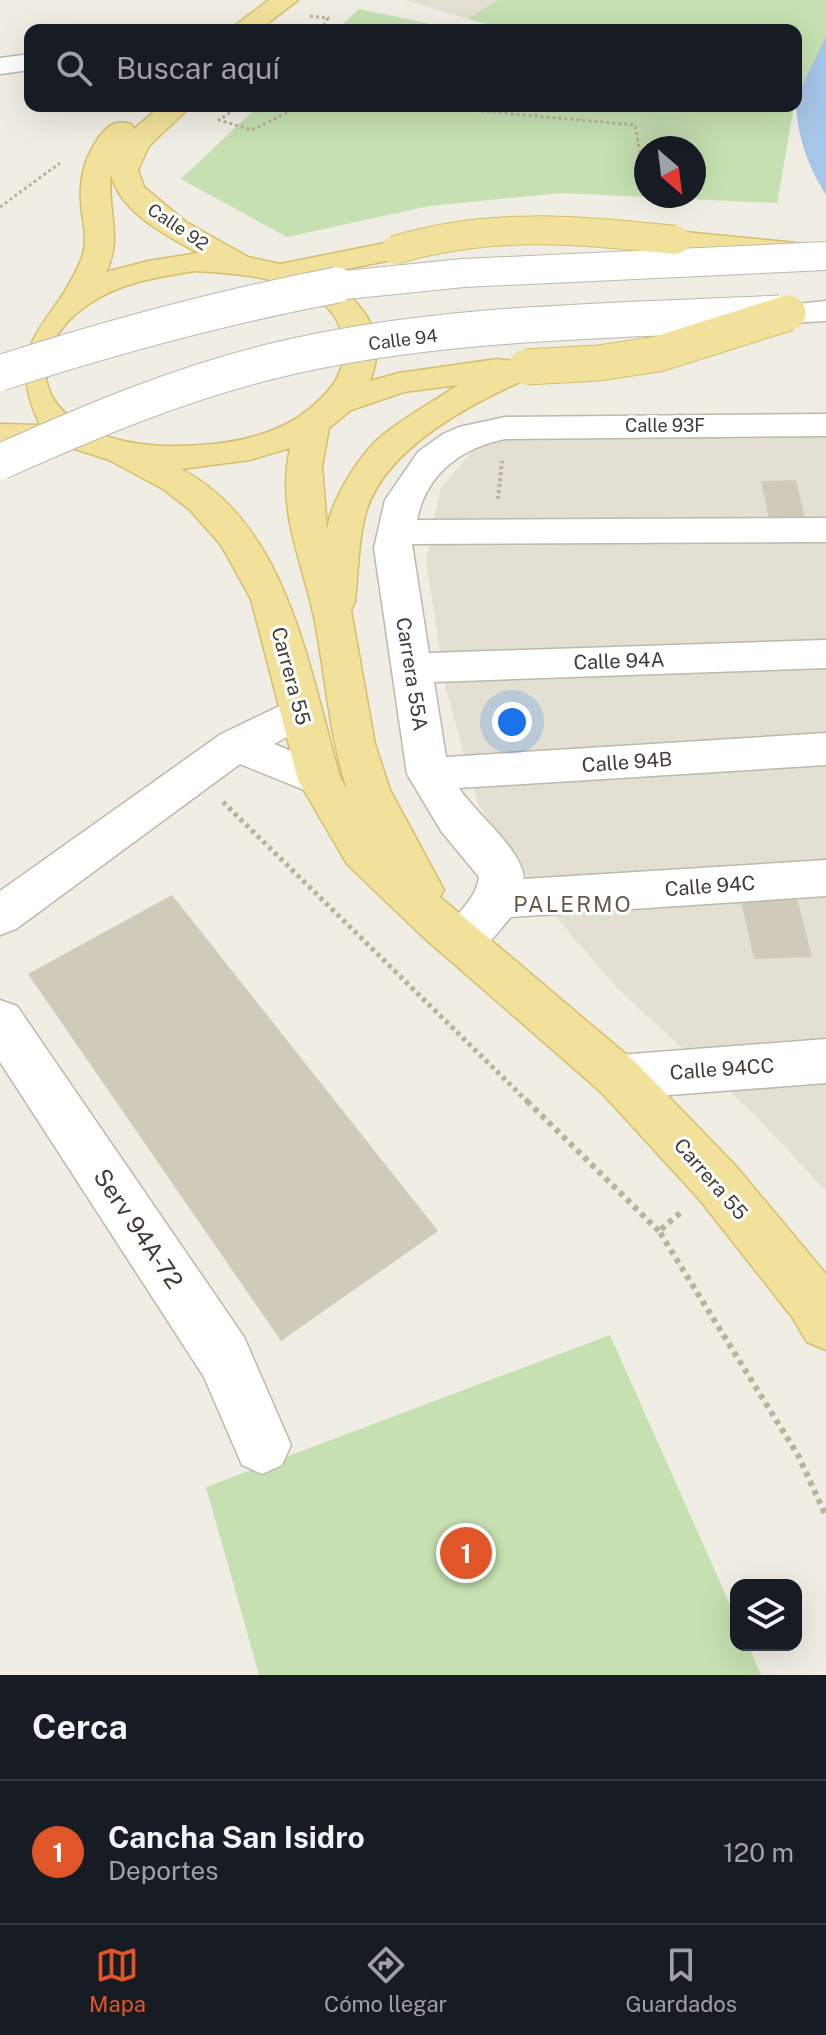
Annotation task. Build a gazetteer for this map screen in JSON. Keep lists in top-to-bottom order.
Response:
{
  "streets": {
    "main road": ["Calle 92", "Carrera 55"],
    "street": [
      "Calle 94",
      "Calle 93F",
      "Calle 94A",
      "Carrera 55A",
      "Calle 94B",
      "Calle 94C",
      "Calle 94CC",
      "Serv 94A-72"
    ]
  },
  "crossings": [
    ["Calle 92", "Carrera 55"],
    ["Calle 93F", "Carrera 55A"],
    ["Calle 94A", "Carrera 55A"],
    ["Carrera 55A", "Calle 94B"],
    ["Carrera 55A", "Calle 94C"],
    ["Carrera 55", "Calle 94CC"]
  ],
  "districts": ["PALERMO"],
  "north": "bottom right",
  "page": {
    "search": "Buscar aquí",
    "pins": "1",
    "heading": "Cerca",
    "list": [
      {
        "mark": "1",
        "name": "Cancha San Isidro",
        "note": "Deportes",
        "value": "120 m"
      }
    ],
    "nav": ["Mapa", "Cómo llegar", "Guardados"]
  }
}
